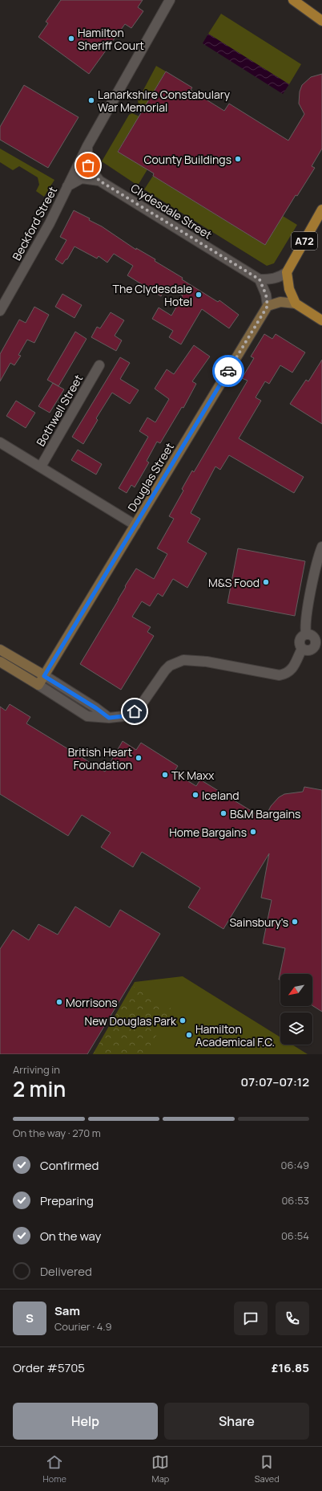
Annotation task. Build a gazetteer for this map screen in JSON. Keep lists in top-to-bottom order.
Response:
{
  "streets": {
    "main road": ["A72"],
    "street": [
      "Clydesdale Street",
      "Beckford Street",
      "Bothwell Street",
      "Douglas Street"
    ]
  },
  "crossings": [
    ["Clydesdale Street", "Beckford Street"]
  ],
  "places": [
    "Hamilton Sheriff Court",
    "Lanarkshire Constabulary War Memorial",
    "County Buildings",
    "The Clydesdale Hotel",
    "M&S Food",
    "British Heart Foundation",
    "TK Maxx",
    "Iceland",
    "B&M Bargains",
    "Home Bargains",
    "Sainsbury's",
    "Morrisons",
    "New Douglas Park",
    "Hamilton Academical F.C."
  ],
  "north": "bottom left",
  "page": {
    "heading": ["2 min", "Arriving in", "07:07–07:12"],
    "panel": [
      "Sam",
      "Courier · 4.9",
      "Order #5705",
      "£16.85"
    ],
    "bar": "On the way · 270 m",
    "list": [
      ["Confirmed", "06:49"],
      ["Preparing", "06:53"],
      ["On the way", "06:54"],
      "Delivered"
    ],
    "round": "S",
    "buttons": ["Help", "Share"],
    "tabs": ["Home", "Map", "Saved"]
  }
}
